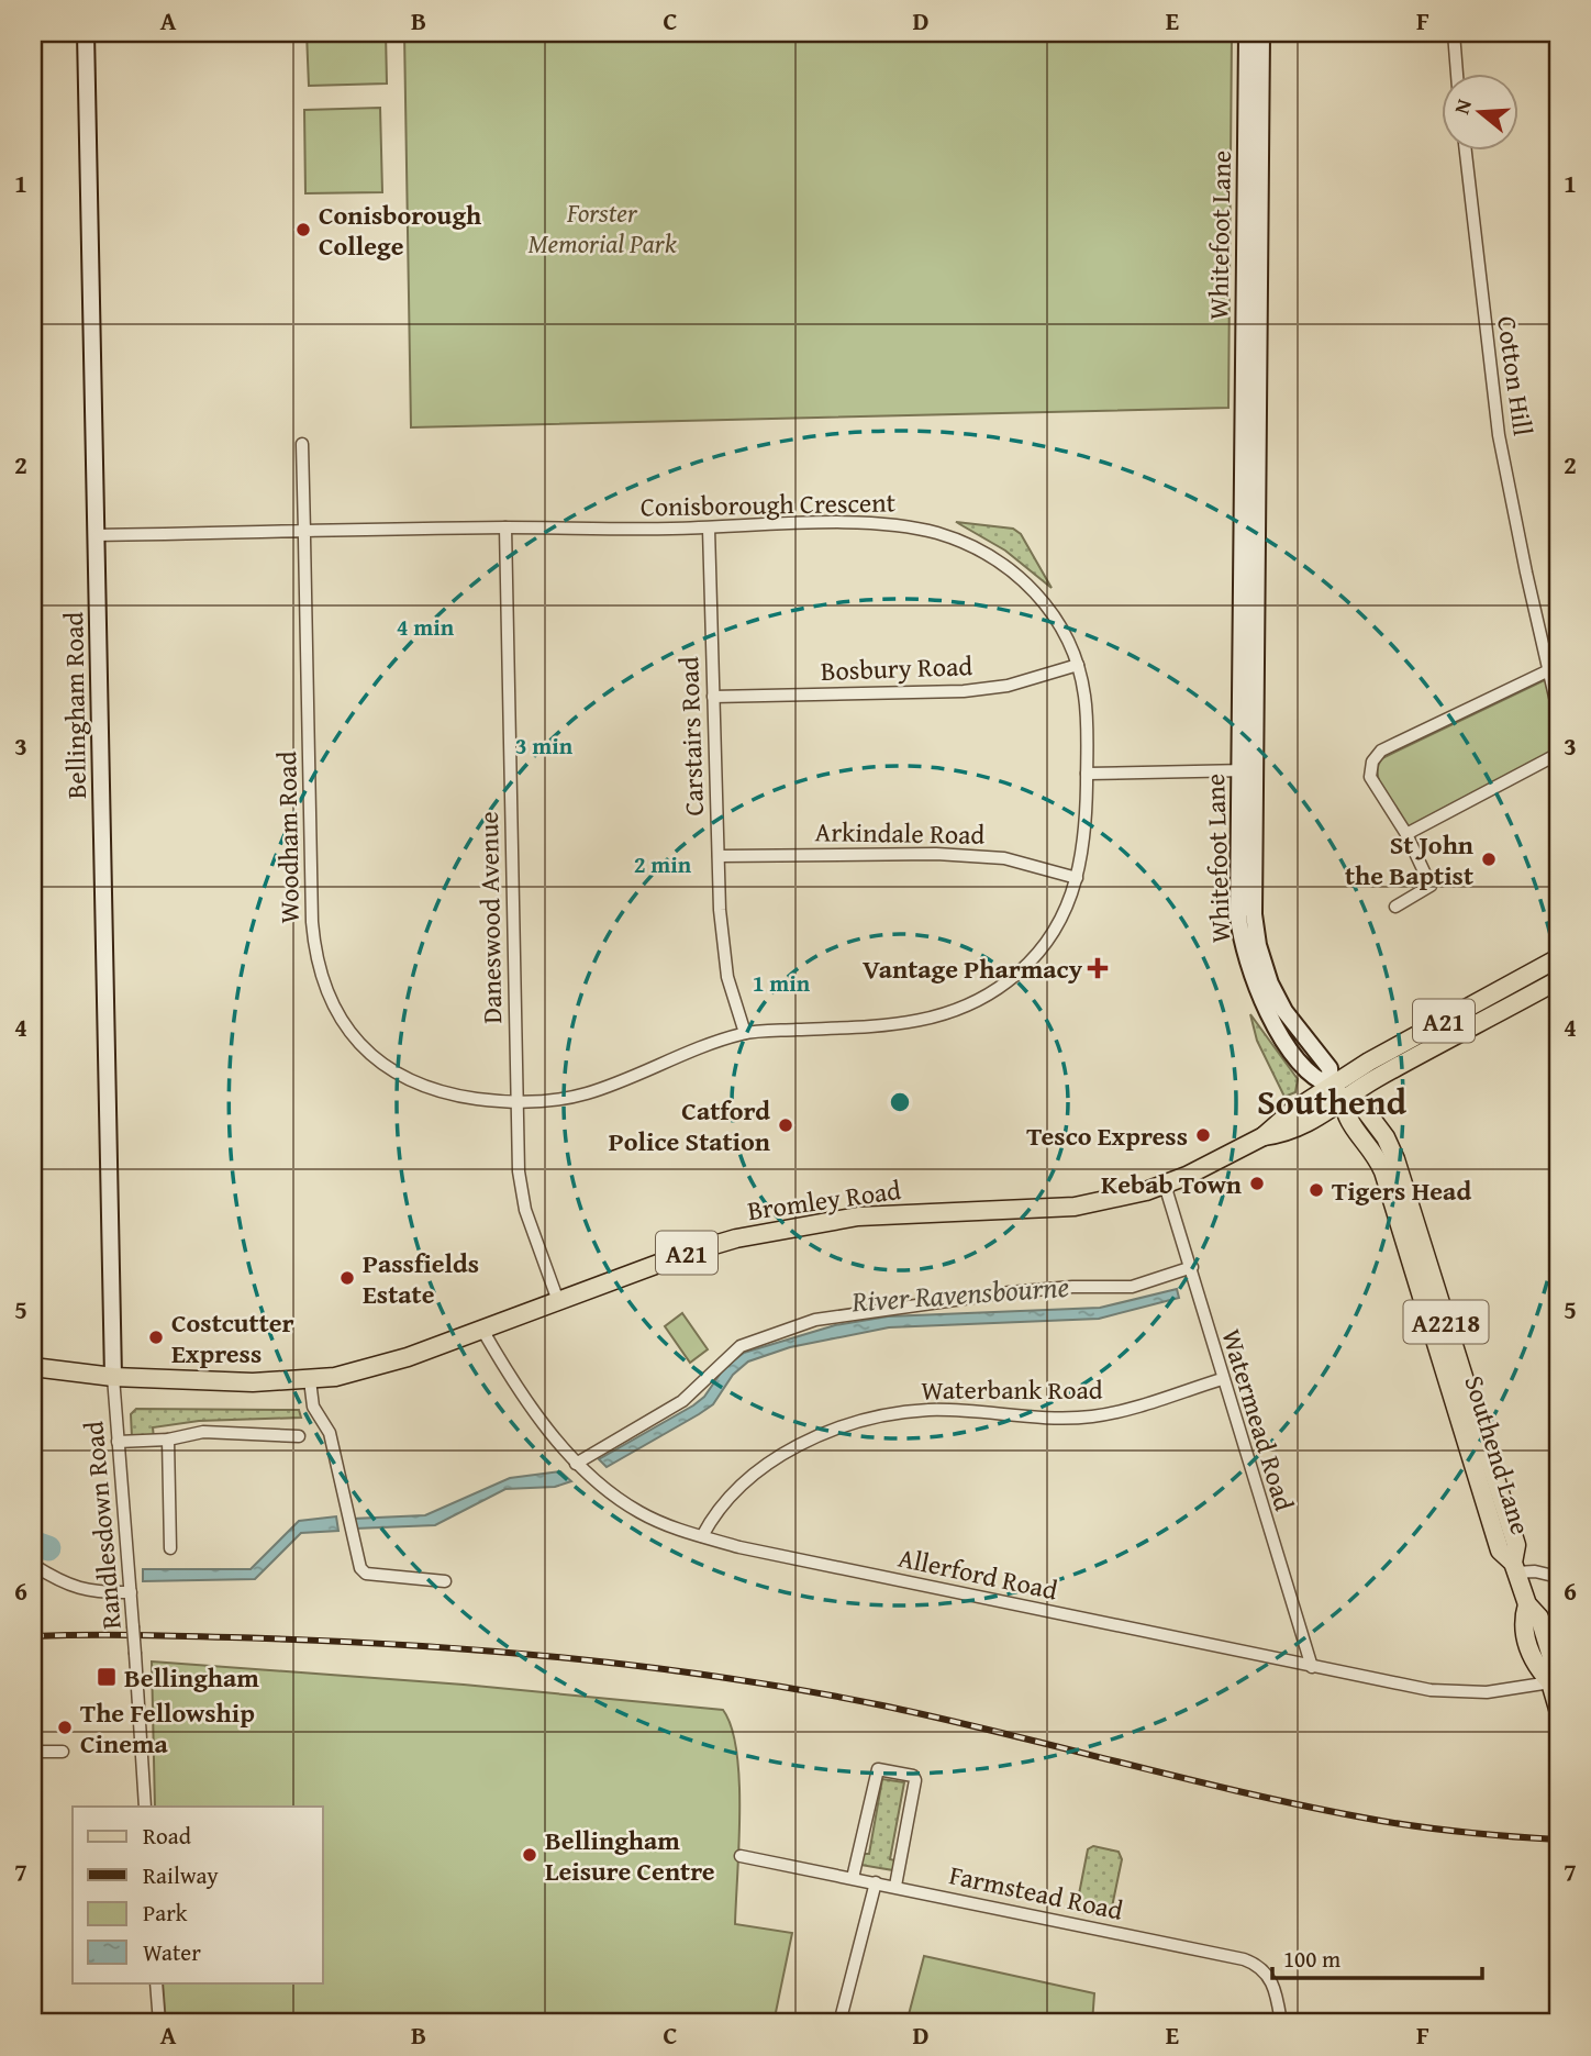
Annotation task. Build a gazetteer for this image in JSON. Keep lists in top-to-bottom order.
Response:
{
  "streets": {
    "main road": [
      "A21",
      "Bromley Road",
      "A2218",
      "Southend Lane"
    ],
    "street": [
      "Whitefoot Lane",
      "Cotton Hill",
      "Conisborough Crescent",
      "Bosbury Road",
      "Bellingham Road",
      "Carstairs Road",
      "Arkindale Road",
      "Woodham Road",
      "Daneswood Avenue",
      "Waterbank Road",
      "Watermead Road",
      "Randlesdown Road",
      "Allerford Road",
      "Farmstead Road"
    ]
  },
  "crossings": [
    ["Whitefoot Lane", "Bromley Road"],
    ["Whitefoot Lane", "Southend Lane"],
    ["Conisborough Crescent", "Bosbury Road"],
    ["Conisborough Crescent", "Bellingham Road"],
    ["Conisborough Crescent", "Carstairs Road"],
    ["Conisborough Crescent", "Arkindale Road"],
    ["Conisborough Crescent", "Woodham Road"],
    ["Conisborough Crescent", "Daneswood Avenue"],
    ["Bosbury Road", "Carstairs Road"],
    ["Bellingham Road", "Bromley Road"],
    ["Bellingham Road", "Randlesdown Road"],
    ["Carstairs Road", "Arkindale Road"],
    ["Woodham Road", "Daneswood Avenue"],
    ["Daneswood Avenue", "Bromley Road"],
    ["Bromley Road", "Watermead Road"],
    ["Bromley Road", "Southend Lane"],
    ["Bromley Road", "Randlesdown Road"],
    ["Bromley Road", "Allerford Road"],
    ["Waterbank Road", "Watermead Road"],
    ["Waterbank Road", "Allerford Road"],
    ["Watermead Road", "Allerford Road"],
    ["Southend Lane", "Allerford Road"]
  ],
  "districts": ["Southend"],
  "water": ["River Ravensbourne"],
  "parks": ["Forster Memorial Park"],
  "places": {
    "other": [
      "Conisborough College",
      "St John the Baptist",
      "Catford Police Station",
      "Tesco Express",
      "Kebab Town",
      "Tigers Head",
      "Passfields Estate",
      "Costcutter Express",
      "The Fellowship Cinema",
      "Bellingham Leisure Centre"
    ],
    "health": ["Vantage Pharmacy"],
    "transit": ["Bellingham"]
  },
  "legend": [
    "Road",
    "Railway",
    "Park",
    "Water"
  ],
  "scale_bar": "100 m",
  "north": "left",
  "grid": {
    "columns": [
      "A",
      "B",
      "C",
      "D",
      "E",
      "F"
    ],
    "rows": [
      "1",
      "2",
      "3",
      "4",
      "5",
      "6",
      "7"
    ]
  },
  "rings": [
    "4 min",
    "3 min",
    "2 min",
    "1 min"
  ]
}
